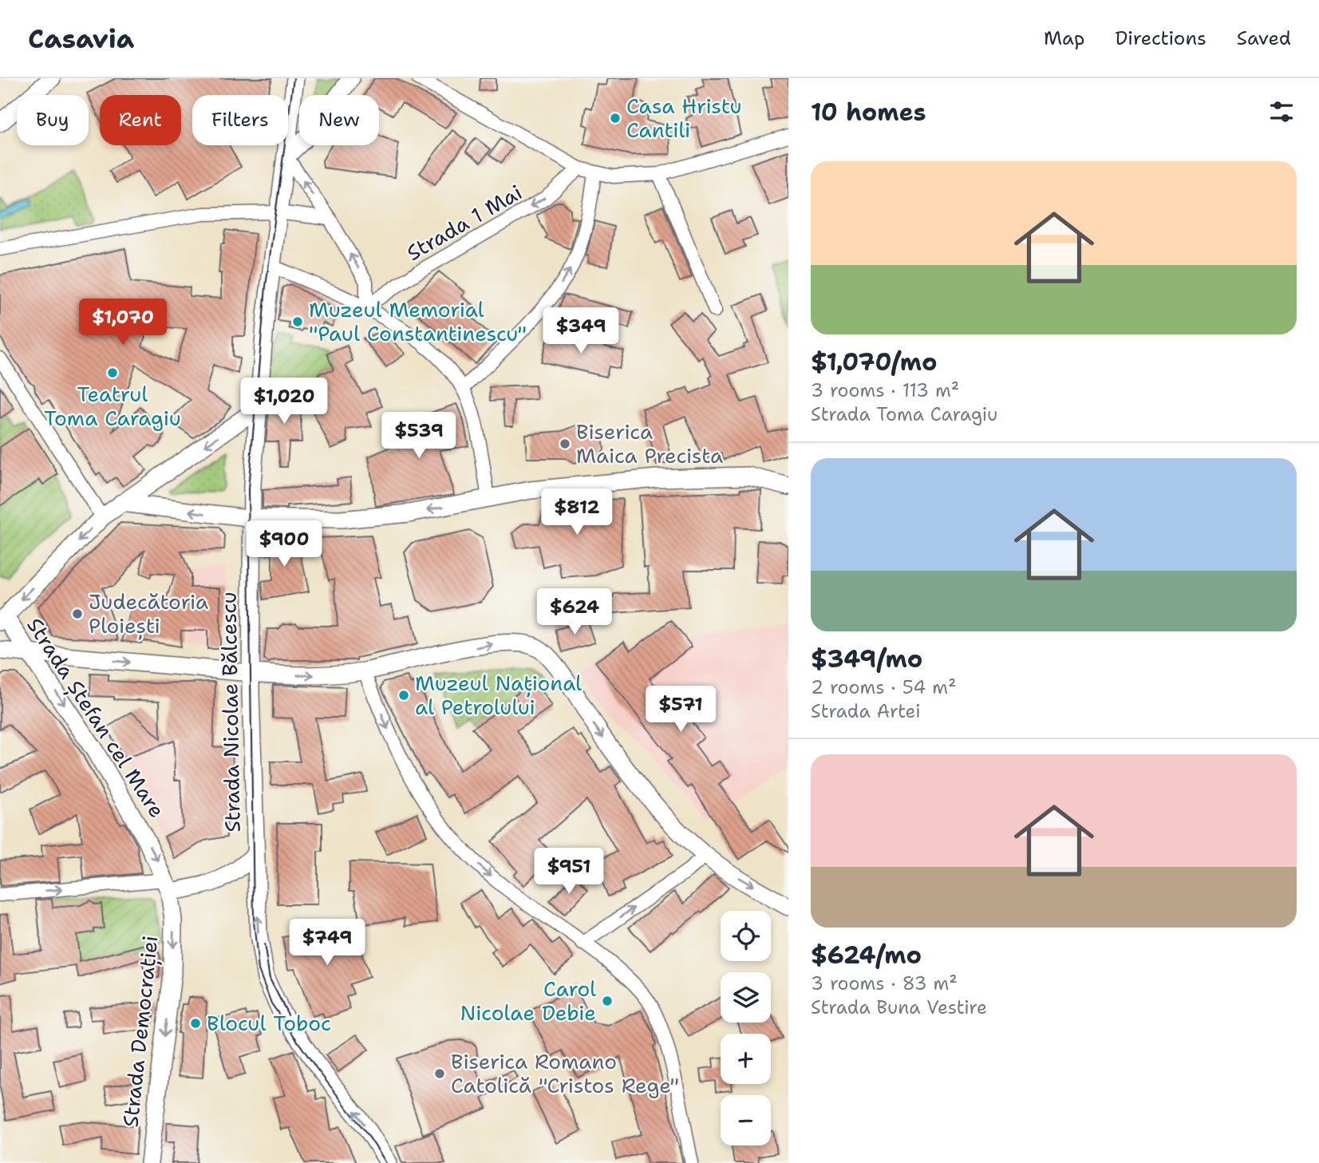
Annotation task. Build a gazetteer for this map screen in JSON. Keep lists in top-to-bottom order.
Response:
{
  "streets": {
    "main road": ["Strada Nicolae Bălcescu", "Strada Ștefan cel Mare", "Strada Democrației"],
    "street": ["Strada 1 Mai"]
  },
  "crossings": [
    ["Strada Ștefan cel Mare", "Strada Democrației"]
  ],
  "one_way": ["Strada 1 Mai", "Strada Ștefan cel Mare", "Strada Democrației"],
  "places": [
    "Casa Hristu Cantili",
    "Muzeul Memorial \"Paul Constantinescu\"",
    "Teatrul Toma Caragiu",
    "Biserica Maica Precista",
    "Judecătoria Ploiești",
    "Muzeul Național al Petrolului",
    "Carol Nicolae Debie",
    "Blocul Toboc",
    "Biserica Romano Catolică \"Cristos Rege\""
  ],
  "page": {
    "header": "Casavia",
    "nav": ["Map", "Directions", "Saved"],
    "heading": "10 homes",
    "chip": [
      "Buy",
      "Rent",
      "Filters",
      "New"
    ],
    "list": [
      {
        "name": "$1,070/mo",
        "note": "3 rooms · 113 m² · Strada Toma Caragiu"
      },
      {
        "name": "$349/mo",
        "note": "2 rooms · 54 m² · Strada Artei"
      },
      {
        "name": "$624/mo",
        "note": "3 rooms · 83 m² · Strada Buna Vestire"
      }
    ],
    "price": [
      "$1,070",
      "$349",
      "$1,020",
      "$539",
      "$812",
      "$900",
      "$624",
      "$571",
      "$951",
      "$749"
    ],
    "map_buttons": ["+", "−"]
  }
}
